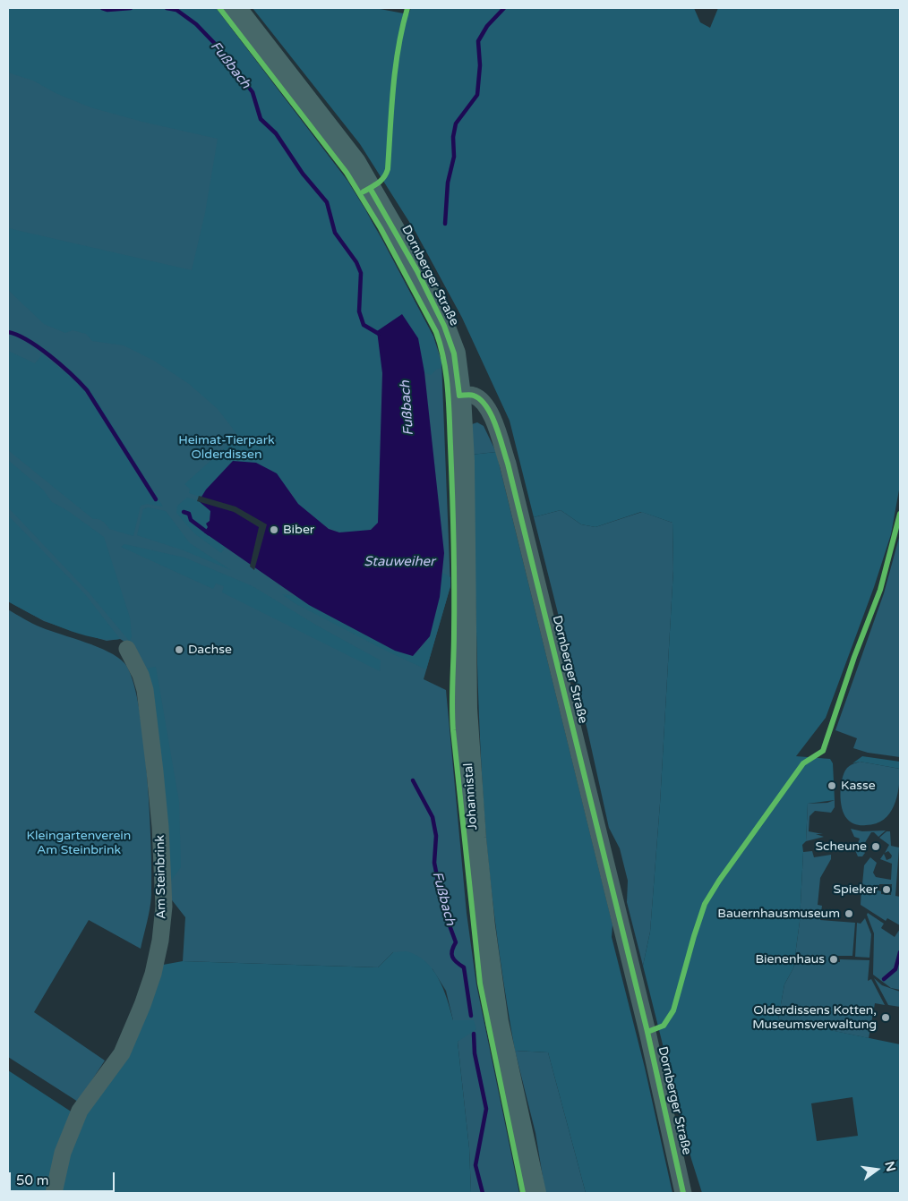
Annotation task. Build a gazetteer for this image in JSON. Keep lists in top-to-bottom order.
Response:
{
  "streets": {
    "main road": ["Dornberger Straße", "Johannistal"],
    "street": ["Am Steinbrink"]
  },
  "crossings": [
    ["Dornberger Straße", "Johannistal"]
  ],
  "water": ["Fußbach", "Stauweiher"],
  "parks": ["Heimat-Tierpark Olderdissen", "Kleingartenverein Am Steinbrink"],
  "places": [
    "Biber",
    "Dachse",
    "Kasse",
    "Scheune",
    "Spieker",
    "Bauernhausmuseum",
    "Bienenhaus",
    "Olderdissens Kotten, Museumsverwaltung"
  ],
  "scale_bar": "50 m",
  "north": "right"
}
